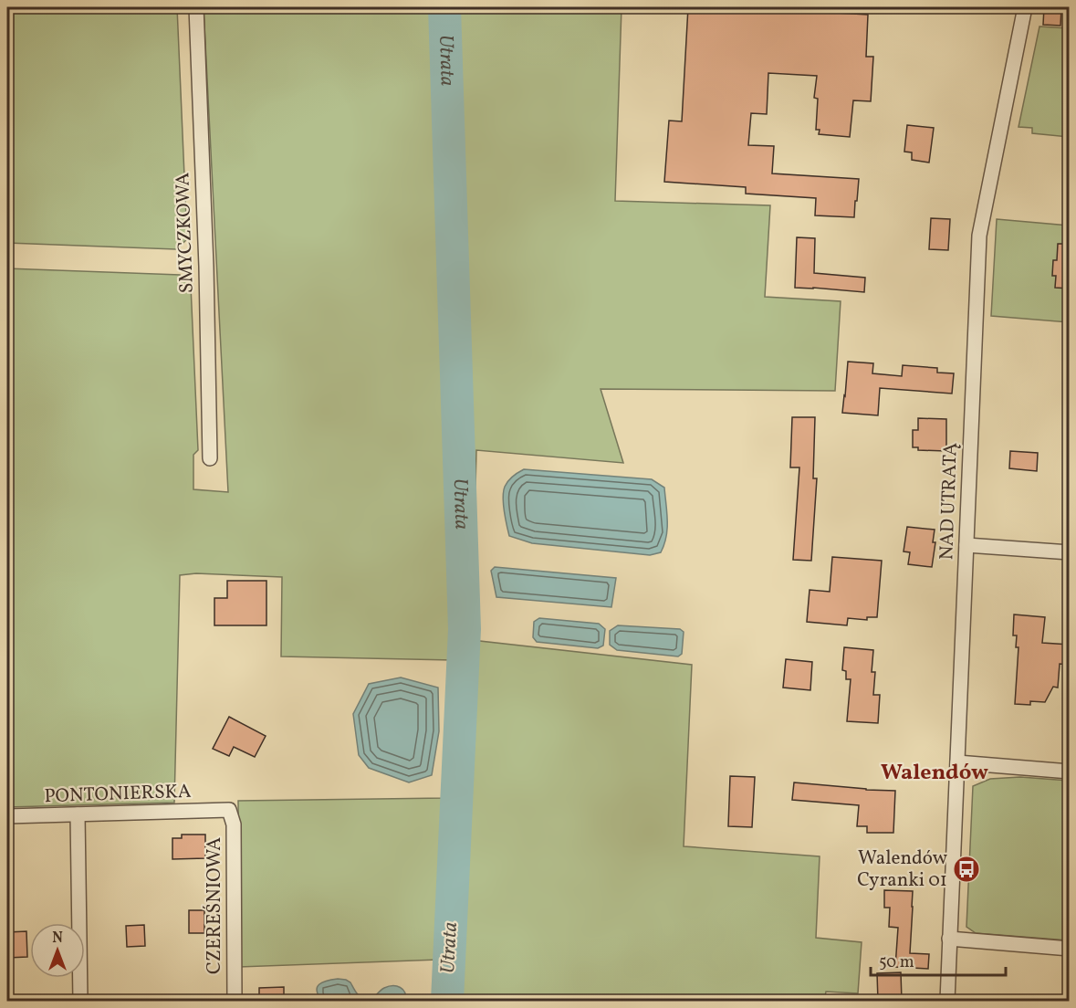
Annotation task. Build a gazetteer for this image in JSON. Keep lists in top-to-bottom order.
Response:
{
  "streets": {
    "street": [
      "SMYCZKOWA",
      "NAD UTRATĄ",
      "PONTONIERSKA",
      "CZEREŚNIOWA"
    ]
  },
  "crossings": [
    ["PONTONIERSKA", "CZEREŚNIOWA"]
  ],
  "districts": ["Walendów"],
  "water": ["Utrata"],
  "places": {
    "bus stop": ["Walendów Cyranki 01"]
  },
  "scale_bar": "50 m",
  "north": "top"
}
